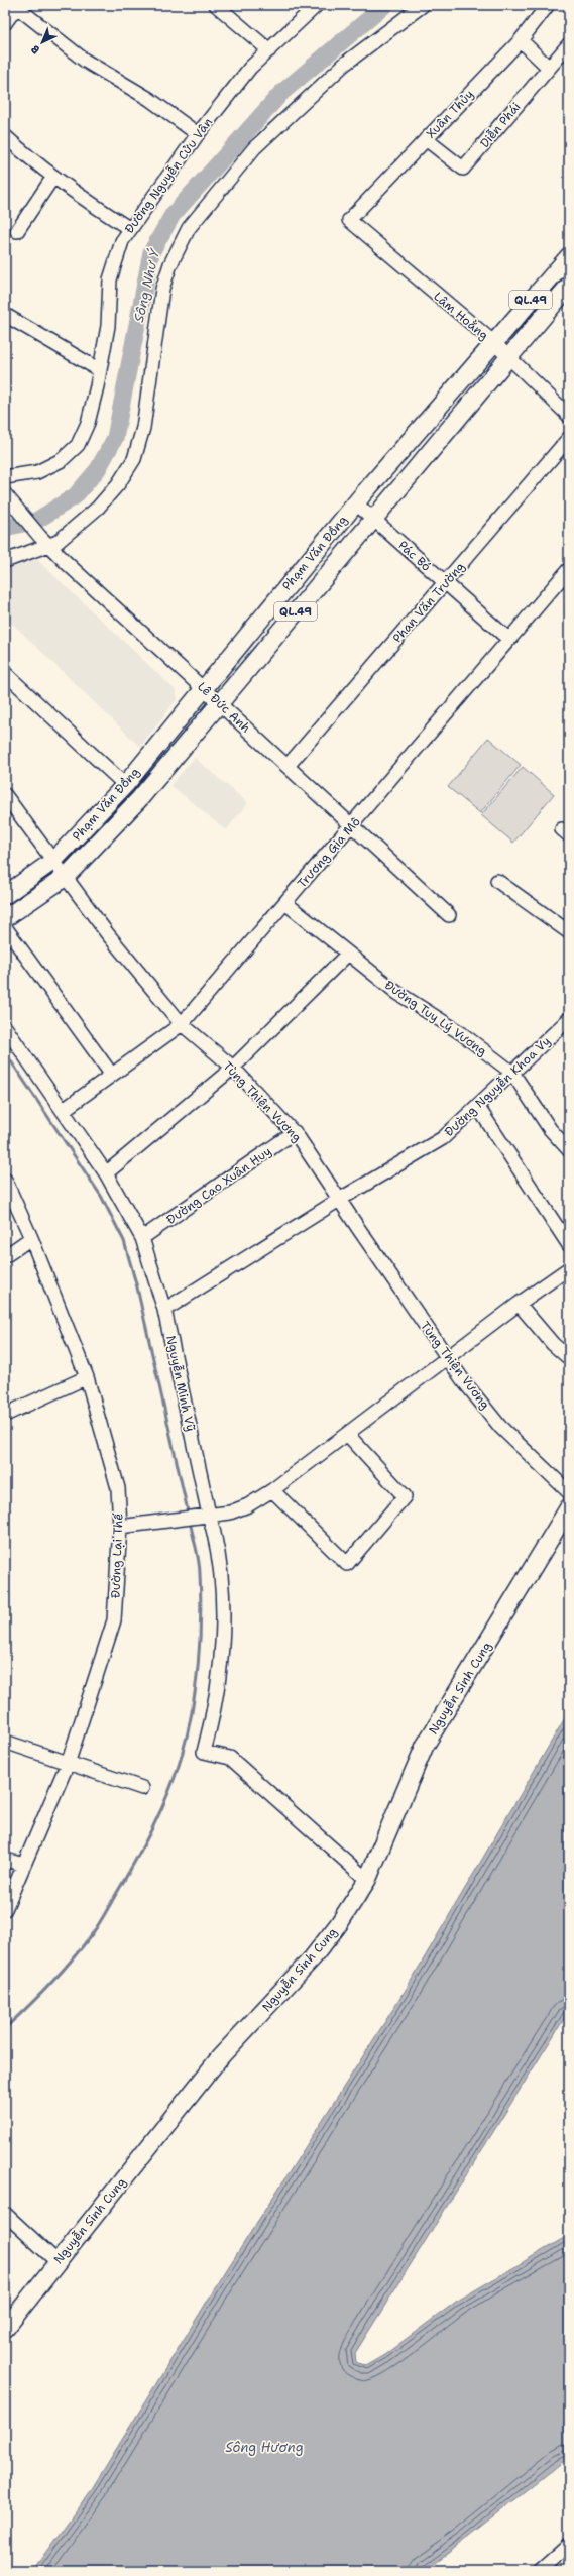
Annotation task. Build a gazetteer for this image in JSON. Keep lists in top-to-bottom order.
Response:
{
  "streets": {
    "main road": ["QL.49", "Phạm Văn Đồng", "Nguyễn Sinh Cung"],
    "street": [
      "Xuân Thủy",
      "Diễn Phái",
      "Đường Nguyễn Cửu Vân",
      "Lâm Hoằng",
      "Pác Bó",
      "Phan Văn Trường",
      "Lê Đức Anh",
      "Trương Gia Mô",
      "Đường Tuy Lý Vương",
      "Đường Nguyễn Khoa Vy",
      "Tùng Thiện Vương",
      "Đường Cao Xuân Huy",
      "Nguyễn Minh Vỹ",
      "Đường Lại Thế"
    ]
  },
  "crossings": [
    ["Xuân Thủy", "Diễn Phái"],
    ["Xuân Thủy", "Lâm Hoằng"],
    ["Lâm Hoằng", "Phạm Văn Đồng"],
    ["Phạm Văn Đồng", "Pác Bó"],
    ["Phạm Văn Đồng", "Lê Đức Anh"],
    ["Phạm Văn Đồng", "Tùng Thiện Vương"],
    ["Pác Bó", "Phan Văn Trường"],
    ["Pác Bó", "Trương Gia Mô"],
    ["Phan Văn Trường", "Lê Đức Anh"],
    ["Lê Đức Anh", "Trương Gia Mô"],
    ["Trương Gia Mô", "Đường Tuy Lý Vương"],
    ["Trương Gia Mô", "Tùng Thiện Vương"],
    ["Trương Gia Mô", "Nguyễn Minh Vỹ"],
    ["Đường Tuy Lý Vương", "Đường Nguyễn Khoa Vy"],
    ["Đường Nguyễn Khoa Vy", "Tùng Thiện Vương"],
    ["Đường Nguyễn Khoa Vy", "Nguyễn Minh Vỹ"],
    ["Tùng Thiện Vương", "Đường Cao Xuân Huy"],
    ["Đường Cao Xuân Huy", "Nguyễn Minh Vỹ"],
    ["Nguyễn Minh Vỹ", "Nguyễn Sinh Cung"]
  ],
  "water": ["Sông Như Ý", "Sông Hương"],
  "north": "bottom left"
}
